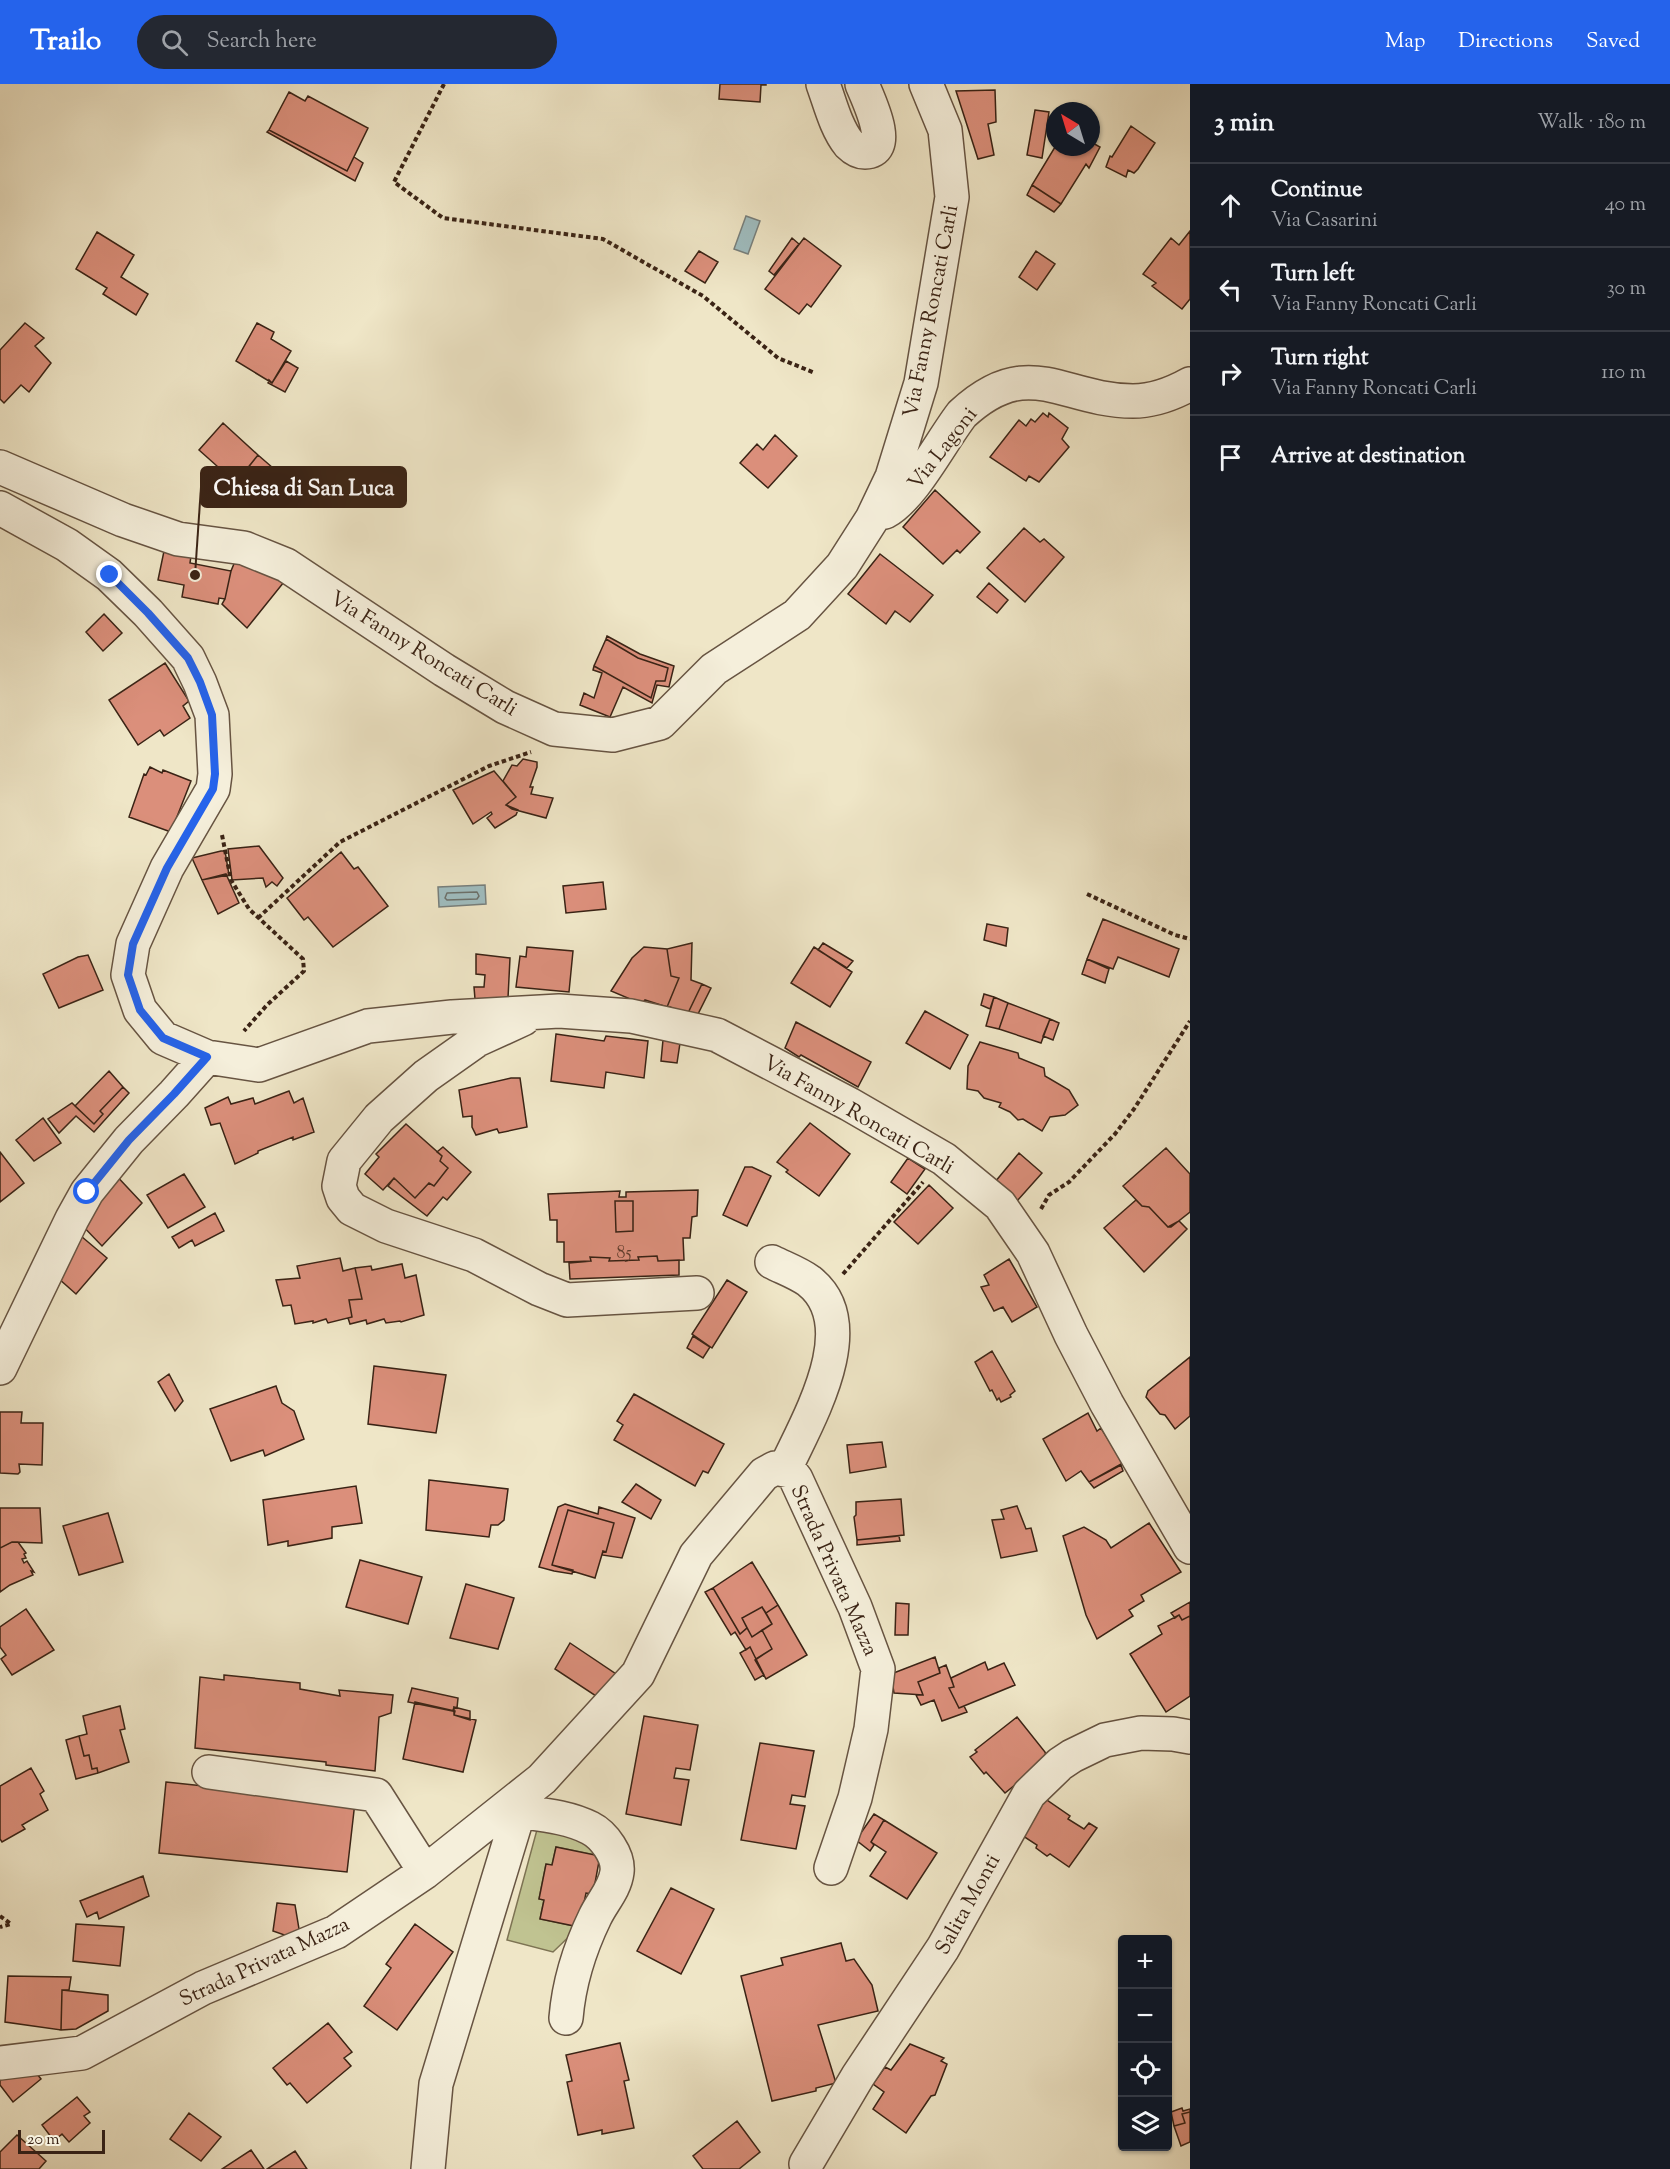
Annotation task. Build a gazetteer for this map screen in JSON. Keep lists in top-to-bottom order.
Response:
{
  "streets": {
    "street": [
      "Via Fanny Roncati Carli",
      "Via Lagoni",
      "Strada Privata Mazza",
      "Salita Monti"
    ]
  },
  "crossings": [
    ["Via Fanny Roncati Carli", "Via Lagoni"]
  ],
  "places": ["Chiesa di San Luca"],
  "house_numbers": ["85"],
  "scale_bar": "20 m",
  "north": "top left",
  "page": {
    "header": "Trailo",
    "search": "Search here",
    "nav": ["Map", "Directions", "Saved"],
    "heading": ["3 min", "Walk · 180 m"],
    "list": [
      ["Continue", "Via Casarini", "40 m"],
      ["Turn left", "Via Fanny Roncati Carli", "30 m"],
      ["Turn right", "Via Fanny Roncati Carli", "110 m"],
      "Arrive at destination"
    ],
    "map_buttons": ["+", "−"],
    "scale": "20 m"
  }
}
